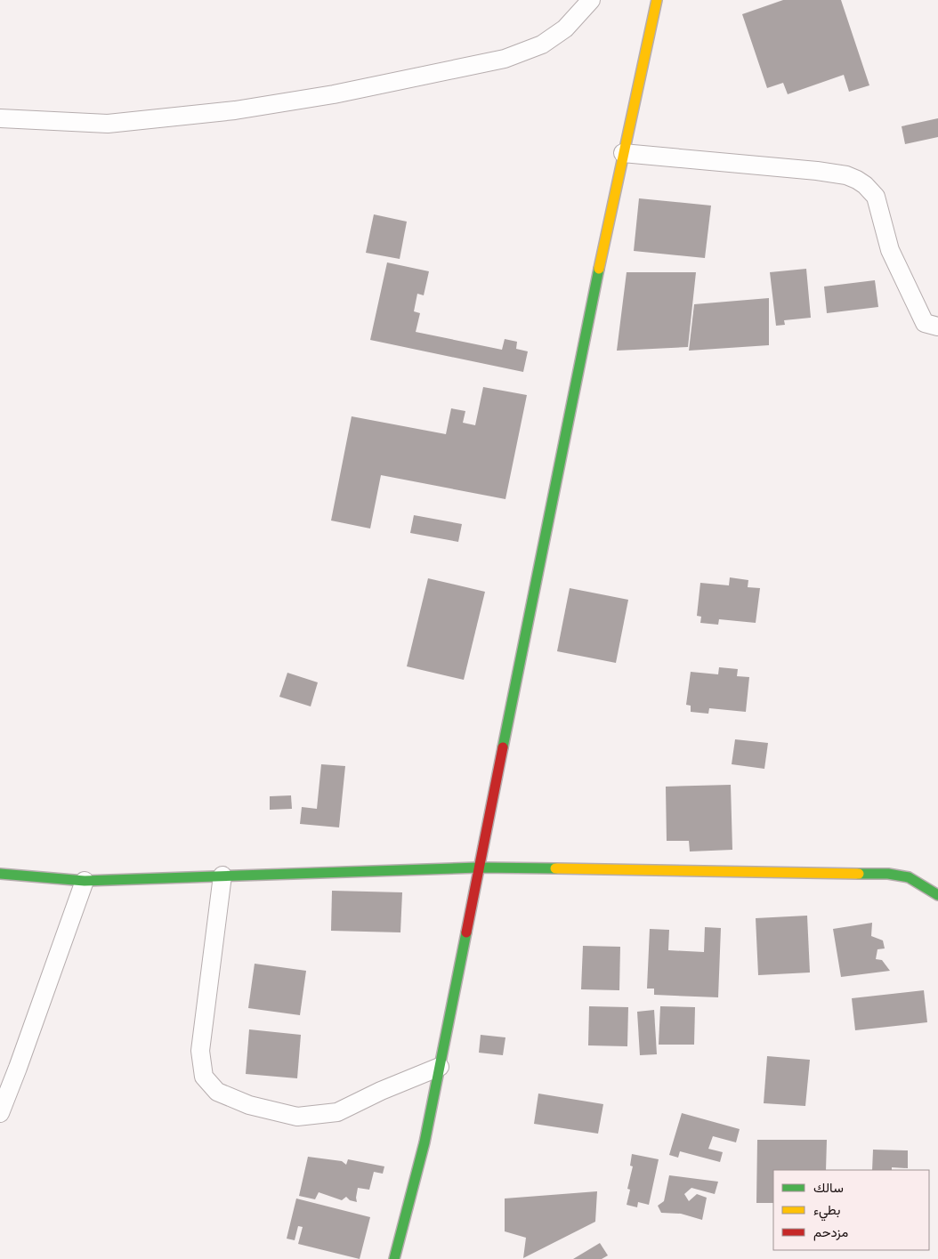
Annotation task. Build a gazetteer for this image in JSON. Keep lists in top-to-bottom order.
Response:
{
  "legend": ["سالك", "بطيء", "مزدحم"]
}
